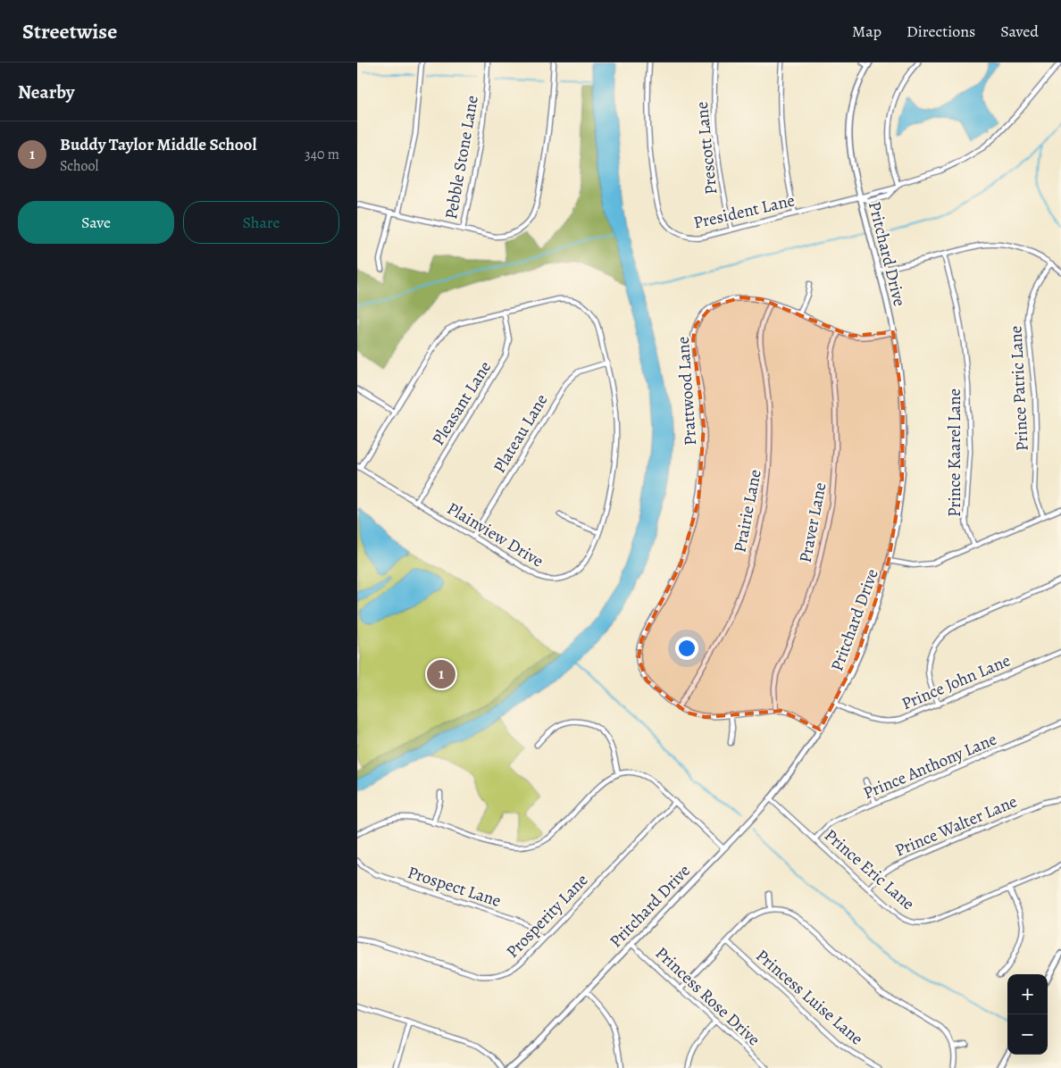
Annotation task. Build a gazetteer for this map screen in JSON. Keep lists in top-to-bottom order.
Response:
{
  "streets": {
    "street": [
      "Prescott Lane",
      "Pebble Stone Lane",
      "President Lane",
      "Pritchard Drive",
      "Prince Patric Lane",
      "Prattwood Lane",
      "Pleasant Lane",
      "Plateau Lane",
      "Prince Kaarel Lane",
      "Prairie Lane",
      "Praver Lane",
      "Plainview Drive",
      "Prince John Lane",
      "Prince Anthony Lane",
      "Prince Walter Lane",
      "Prince Eric Lane",
      "Prospect Lane",
      "Prosperity Lane",
      "Princess Rose Drive",
      "Princess Luise Lane"
    ]
  },
  "crossings": [
    ["Prescott Lane", "President Lane"],
    ["President Lane", "Pritchard Drive"],
    ["Pritchard Drive", "Prattwood Lane"],
    ["Pritchard Drive", "Prince John Lane"],
    ["Pritchard Drive", "Prince Eric Lane"],
    ["Pritchard Drive", "Princess Rose Drive"],
    ["Prattwood Lane", "Prairie Lane"],
    ["Prattwood Lane", "Praver Lane"],
    ["Pleasant Lane", "Plainview Drive"],
    ["Plateau Lane", "Plainview Drive"],
    ["Prince Anthony Lane", "Prince Eric Lane"],
    ["Prince Walter Lane", "Prince Eric Lane"],
    ["Prospect Lane", "Prosperity Lane"]
  ],
  "page": {
    "header": "Streetwise",
    "nav": ["Map", "Directions", "Saved"],
    "heading": "Nearby",
    "list": [
      {
        "mark": "1",
        "name": "Buddy Taylor Middle School",
        "note": "School",
        "value": "340 m"
      }
    ],
    "buttons": ["Save", "Share"],
    "pins": "1",
    "map_buttons": ["+", "−"]
  }
}
